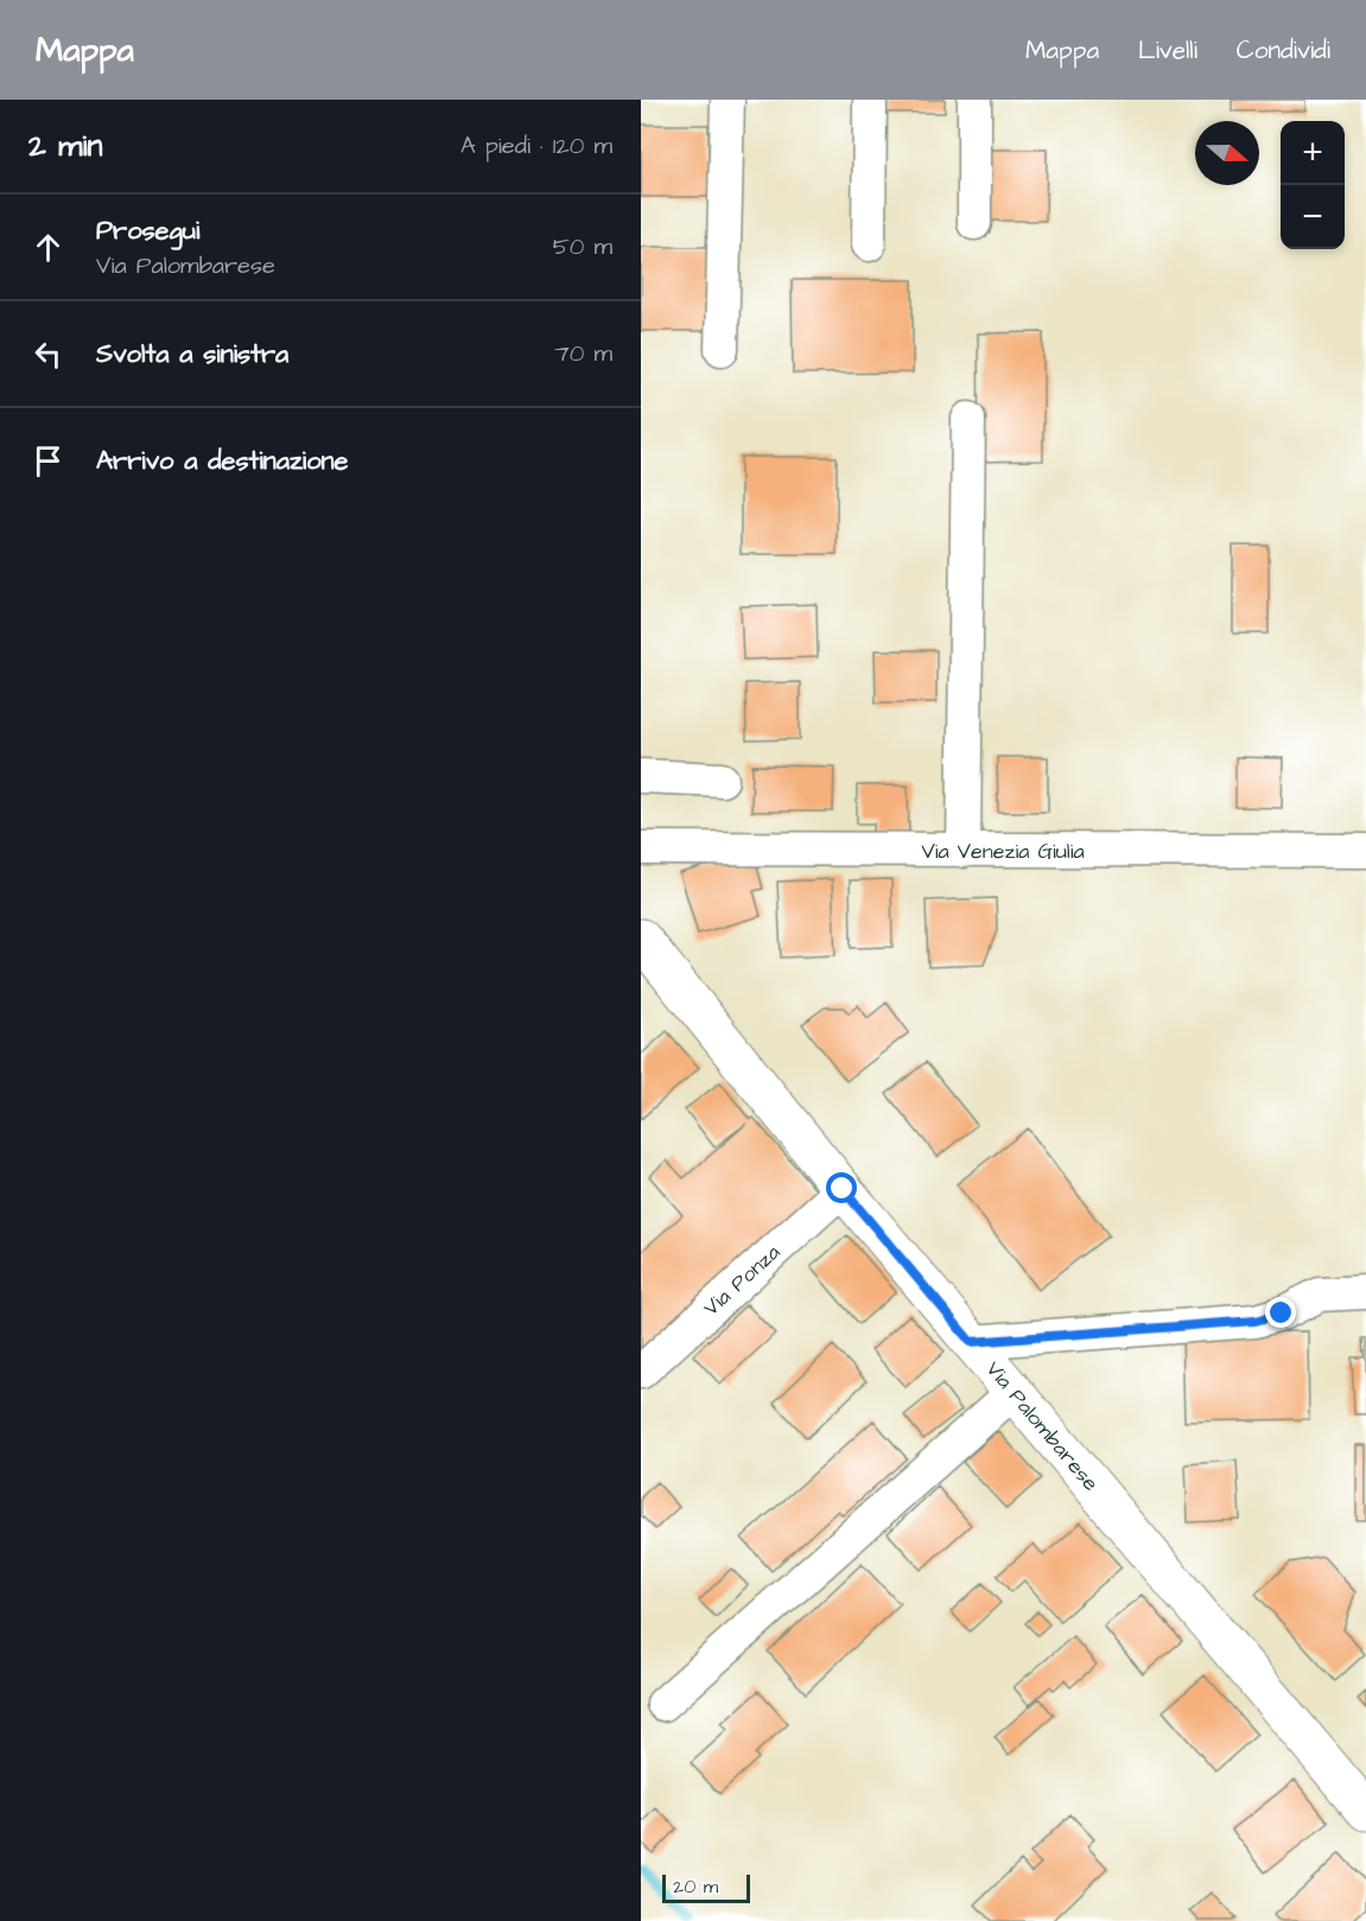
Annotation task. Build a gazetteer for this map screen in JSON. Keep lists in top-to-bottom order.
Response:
{
  "streets": {
    "main road": ["Via Palombarese"],
    "street": ["Via Venezia Giulia", "Via Ponza"]
  },
  "crossings": [
    ["Via Ponza", "Via Palombarese"]
  ],
  "scale_bar": "20 m",
  "north": "right",
  "page": {
    "header": "Mappa",
    "nav": ["Mappa", "Livelli", "Condividi"],
    "heading": ["2 min", "A piedi · 120 m"],
    "map_buttons": ["+", "−"],
    "list": [
      ["Prosegui", "Via Palombarese", "50 m"],
      ["Svolta a sinistra", "70 m"],
      "Arrivo a destinazione"
    ],
    "scale": "20 m"
  }
}
